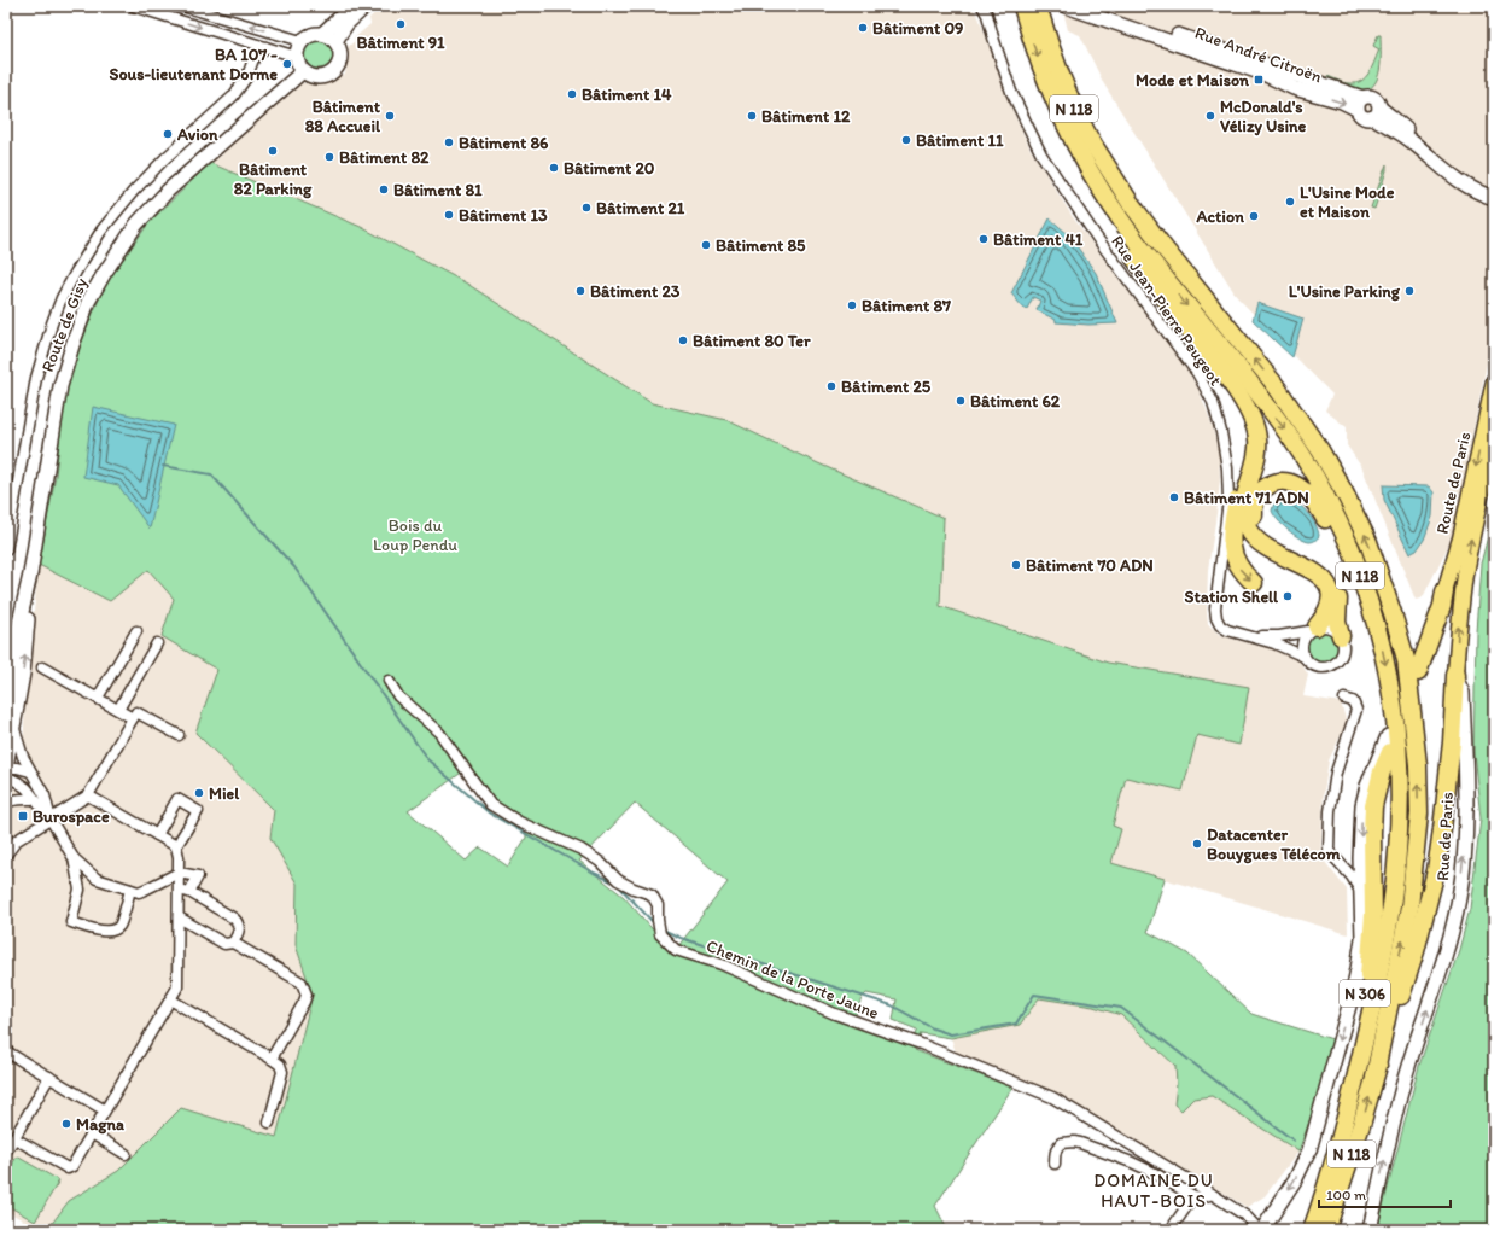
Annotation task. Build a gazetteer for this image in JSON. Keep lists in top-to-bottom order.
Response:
{
  "streets": {
    "highway": ["N 118", "N 306"],
    "main road": ["Route de Paris", "Rue de Paris"],
    "street": [
      "Rue André Citroën",
      "Rue Jean-Pierre Peugeot",
      "Route de Gisy",
      "Chemin de la Porte Jaune"
    ]
  },
  "crossings": [
    ["N 118", "N 306"],
    ["Rue de Paris", "N 306"]
  ],
  "one_way": ["Route de Paris", "Rue de Paris"],
  "districts": ["DOMAINE DU HAUT-BOIS"],
  "parks": ["Bois du Loup Pendu"],
  "places": {
    "other": [
      "Bâtiment 91",
      "Bâtiment 09",
      "BA 107 - Sous-lieutenant Dorme",
      "Bâtiment 14",
      "Bâtiment 88 Accueil",
      "Bâtiment 12",
      "McDonald's Vélizy Usine",
      "Avion",
      "Bâtiment 11",
      "Bâtiment 86",
      "Bâtiment 82 Parking",
      "Bâtiment 82",
      "Bâtiment 20",
      "Bâtiment 81",
      "L'Usine Mode et Maison",
      "Bâtiment 21",
      "Bâtiment 13",
      "Action",
      "Bâtiment 41",
      "Bâtiment 85",
      "Bâtiment 23",
      "L'Usine Parking",
      "Bâtiment 87",
      "Bâtiment 80 Ter",
      "Bâtiment 25",
      "Bâtiment 62",
      "Bâtiment 71 ADN",
      "Bâtiment 70 ADN",
      "Station Shell",
      "Miel",
      "Datacenter Bouygues Télécom",
      "Magna"
    ],
    "transit": ["Mode et Maison", "Burospace"]
  },
  "scale_bar": "100 m"
}
